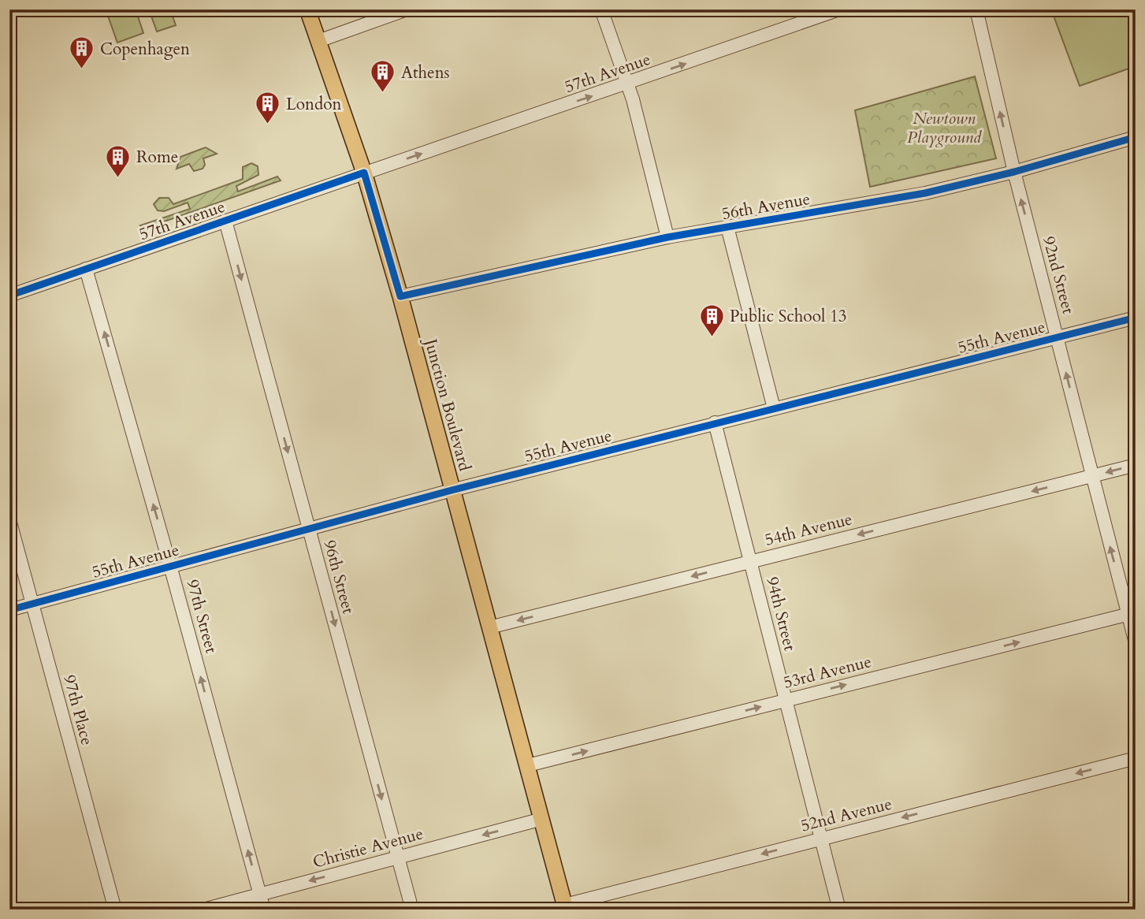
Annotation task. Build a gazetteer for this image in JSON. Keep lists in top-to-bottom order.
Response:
{
  "streets": {
    "main road": ["Junction Boulevard"],
    "street": [
      "57th Avenue",
      "56th Avenue",
      "92nd Street",
      "55th Avenue",
      "54th Avenue",
      "96th Street",
      "94th Street",
      "97th Street",
      "53rd Avenue",
      "97th Place",
      "52nd Avenue",
      "Christie Avenue"
    ]
  },
  "crossings": [
    ["57th Avenue", "Junction Boulevard"],
    ["57th Avenue", "96th Street"],
    ["57th Avenue", "97th Street"],
    ["56th Avenue", "92nd Street"],
    ["56th Avenue", "Junction Boulevard"],
    ["92nd Street", "55th Avenue"],
    ["92nd Street", "54th Avenue"],
    ["92nd Street", "53rd Avenue"],
    ["55th Avenue", "Junction Boulevard"],
    ["55th Avenue", "96th Street"],
    ["55th Avenue", "94th Street"],
    ["55th Avenue", "97th Street"],
    ["55th Avenue", "97th Place"],
    ["Junction Boulevard", "54th Avenue"],
    ["Junction Boulevard", "53rd Avenue"],
    ["Junction Boulevard", "52nd Avenue"],
    ["Junction Boulevard", "Christie Avenue"],
    ["54th Avenue", "94th Street"],
    ["96th Street", "Christie Avenue"],
    ["94th Street", "53rd Avenue"],
    ["94th Street", "52nd Avenue"],
    ["97th Street", "Christie Avenue"]
  ],
  "one_way": [
    "57th Avenue",
    "92nd Street",
    "54th Avenue",
    "96th Street",
    "97th Street",
    "53rd Avenue",
    "52nd Avenue",
    "Christie Avenue"
  ],
  "parks": ["Newtown Playground"],
  "places": {
    "building": [
      "Copenhagen",
      "Athens",
      "London",
      "Rome",
      "Public School 13"
    ]
  }
}
